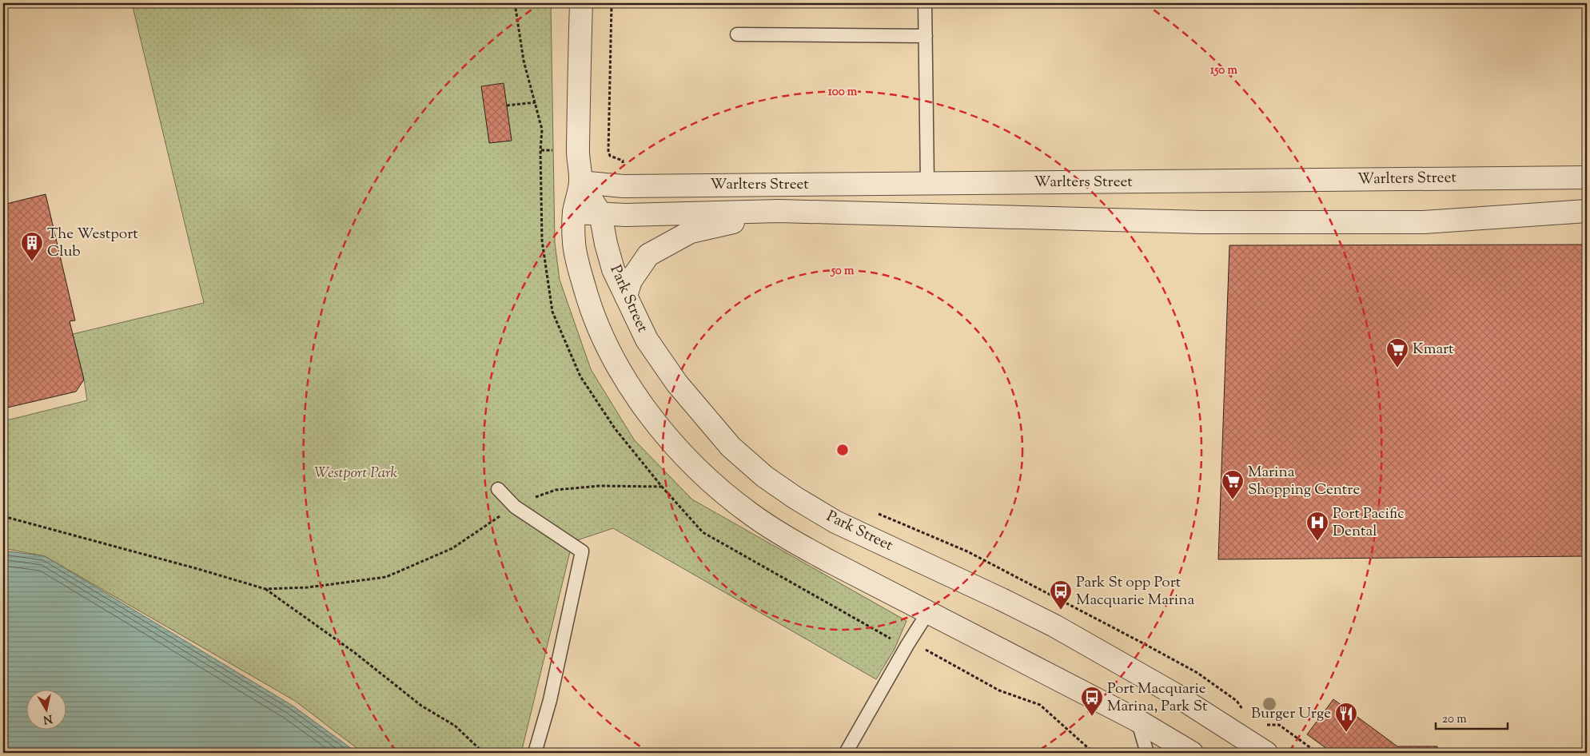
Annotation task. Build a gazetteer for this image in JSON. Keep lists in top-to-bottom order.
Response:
{
  "streets": {
    "street": ["Warlters Street", "Park Street"]
  },
  "crossings": [
    ["Warlters Street", "Park Street"]
  ],
  "parks": ["Westport Park"],
  "places": {
    "building": ["The Westport Club"],
    "supermarket": ["Kmart", "Marina Shopping Centre"],
    "hospital": ["Port Pacific Dental"],
    "bus stop": ["Park St opp Port Macquarie Marina", "Port Macquarie Marina, Park St"],
    "restaurant": ["Burger Urge"]
  },
  "scale_bar": "20 m",
  "north": "bottom",
  "rings": ["150 m", "100 m", "50 m"]
}
